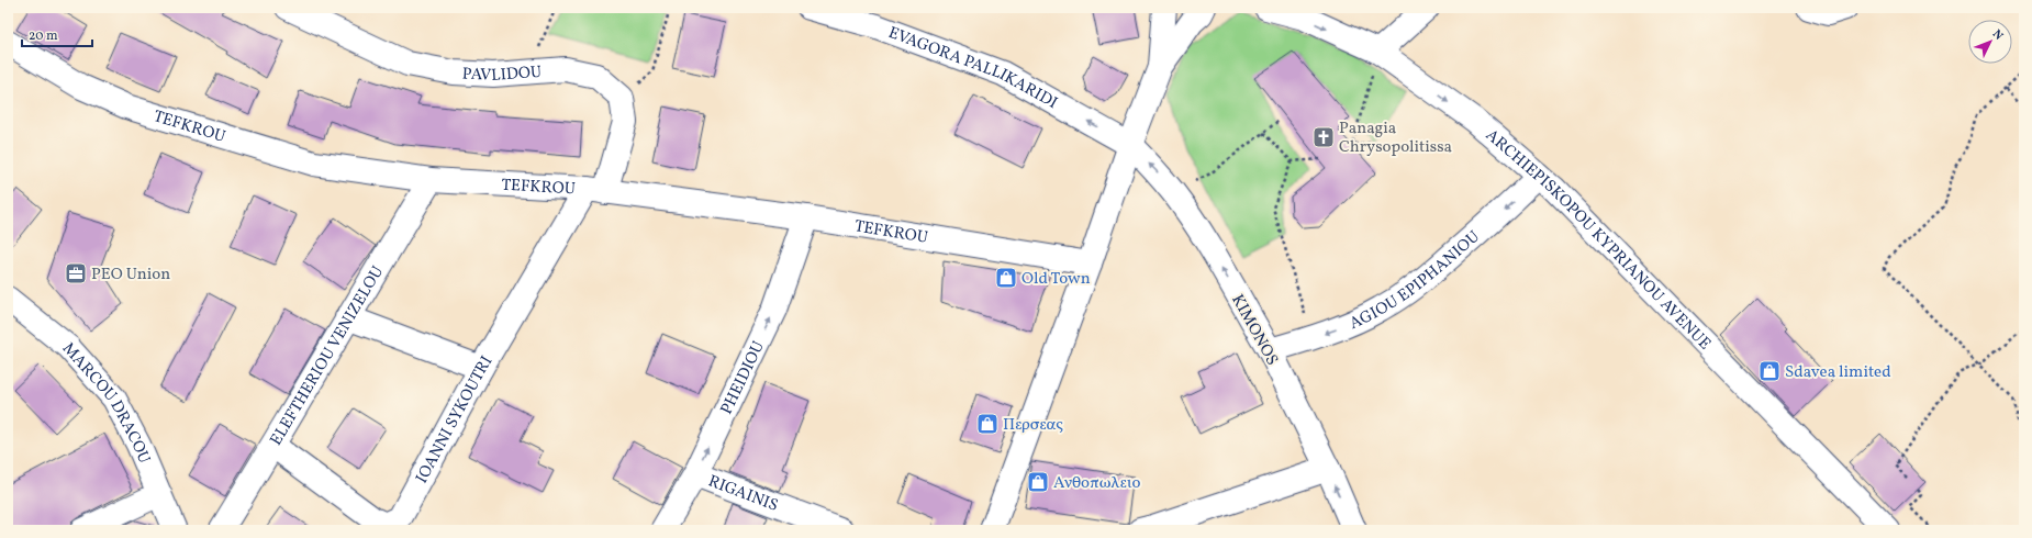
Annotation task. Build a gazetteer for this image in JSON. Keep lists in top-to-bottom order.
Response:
{
  "streets": {
    "street": [
      "EVAGORA PALLIKARIDI",
      "PAVLIDOU",
      "TEFKROU",
      "ARCHIEPISKOPOU KYPRIANOU AVENUE",
      "AGIOU EPIPHANIOU",
      "KIMONOS",
      "ELEFTHERIOU VENIZELOU",
      "PHEIDIOU",
      "MARCOU DRACOU",
      "IOANNI SYKOUTRI",
      "RIGAINIS"
    ]
  },
  "crossings": [
    ["EVAGORA PALLIKARIDI", "KIMONOS"],
    ["TEFKROU", "ELEFTHERIOU VENIZELOU"],
    ["TEFKROU", "PHEIDIOU"],
    ["TEFKROU", "IOANNI SYKOUTRI"],
    ["ARCHIEPISKOPOU KYPRIANOU AVENUE", "AGIOU EPIPHANIOU"],
    ["AGIOU EPIPHANIOU", "KIMONOS"],
    ["ELEFTHERIOU VENIZELOU", "IOANNI SYKOUTRI"],
    ["PHEIDIOU", "RIGAINIS"]
  ],
  "one_way": [
    "EVAGORA PALLIKARIDI",
    "ARCHIEPISKOPOU KYPRIANOU AVENUE",
    "AGIOU EPIPHANIOU",
    "KIMONOS",
    "PHEIDIOU"
  ],
  "places": {
    "church": ["Panagia Chrysopolitissa"],
    "office": ["PEO Union"],
    "shop": [
      "Old Town",
      "Sdavea limited",
      "Περσεας",
      "Ανθοπωλειο"
    ]
  },
  "scale_bar": "20 m",
  "north": "top right"
}
